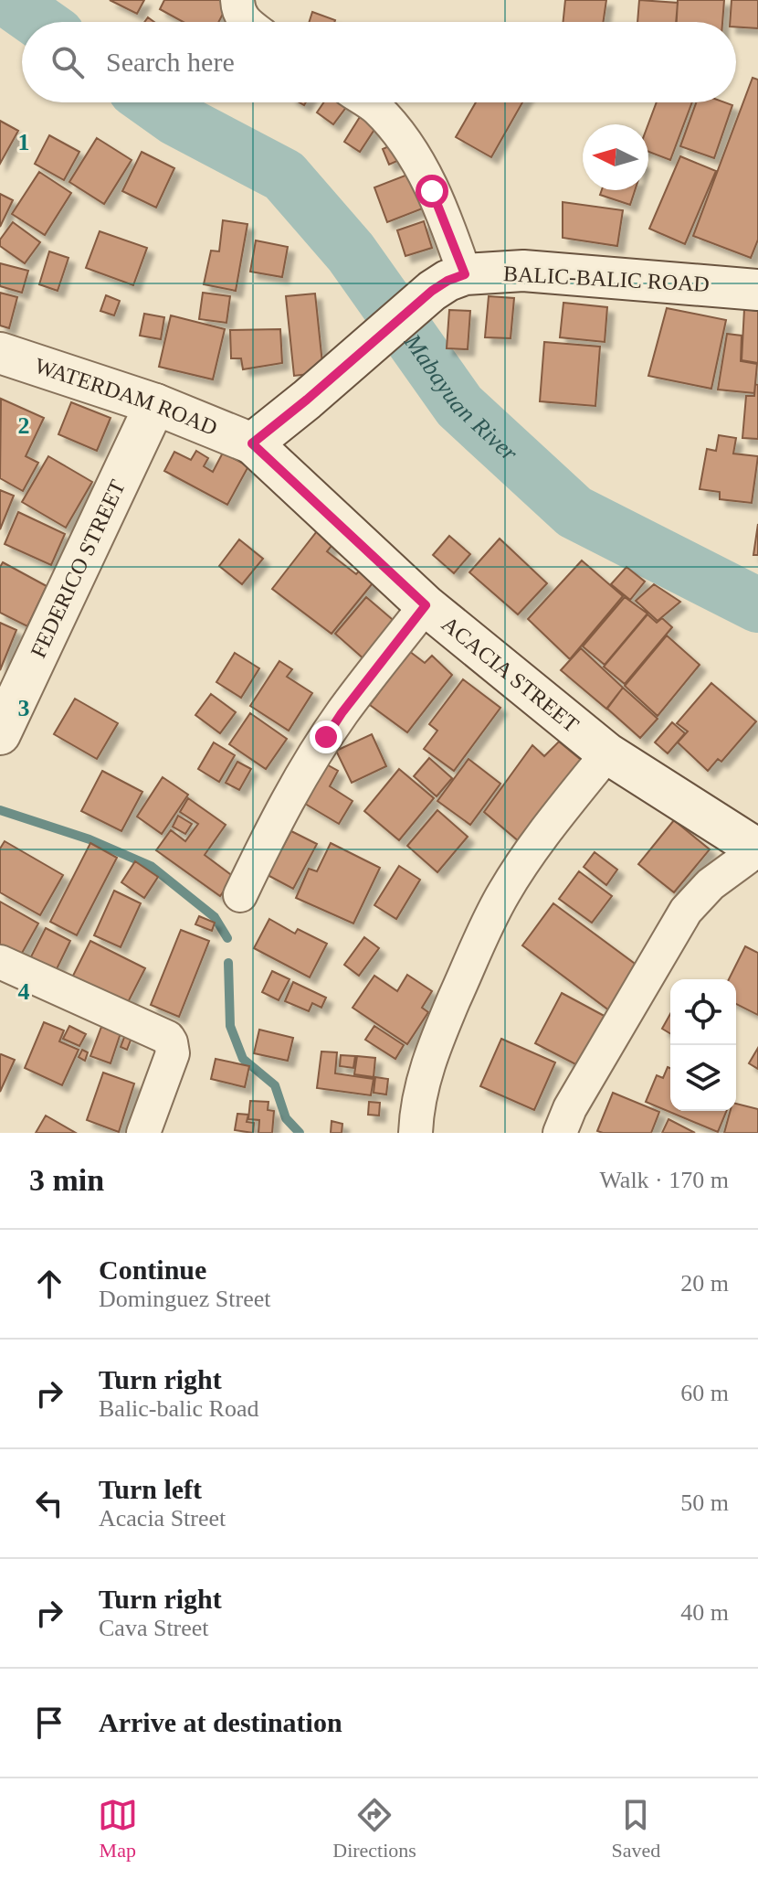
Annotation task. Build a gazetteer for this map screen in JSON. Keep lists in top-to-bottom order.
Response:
{
  "streets": {
    "main road": [
      "BALIC-BALIC ROAD",
      "WATERDAM ROAD",
      "FEDERICO STREET",
      "ACACIA STREET"
    ]
  },
  "crossings": [
    ["BALIC-BALIC ROAD", "WATERDAM ROAD"],
    ["BALIC-BALIC ROAD", "ACACIA STREET"],
    ["WATERDAM ROAD", "FEDERICO STREET"],
    ["WATERDAM ROAD", "ACACIA STREET"]
  ],
  "water": ["Mabayuan River"],
  "north": "left",
  "page": {
    "search": "Search here",
    "heading": ["3 min", "Walk · 170 m"],
    "list": [
      ["Continue", "Dominguez Street", "20 m"],
      ["Turn right", "Balic-balic Road", "60 m"],
      ["Turn left", "Acacia Street", "50 m"],
      ["Turn right", "Cava Street", "40 m"],
      "Arrive at destination"
    ],
    "nav": ["Map", "Directions", "Saved"]
  },
  "grid": {
    "rows": [
      "1",
      "2",
      "3",
      "4"
    ]
  }
}
